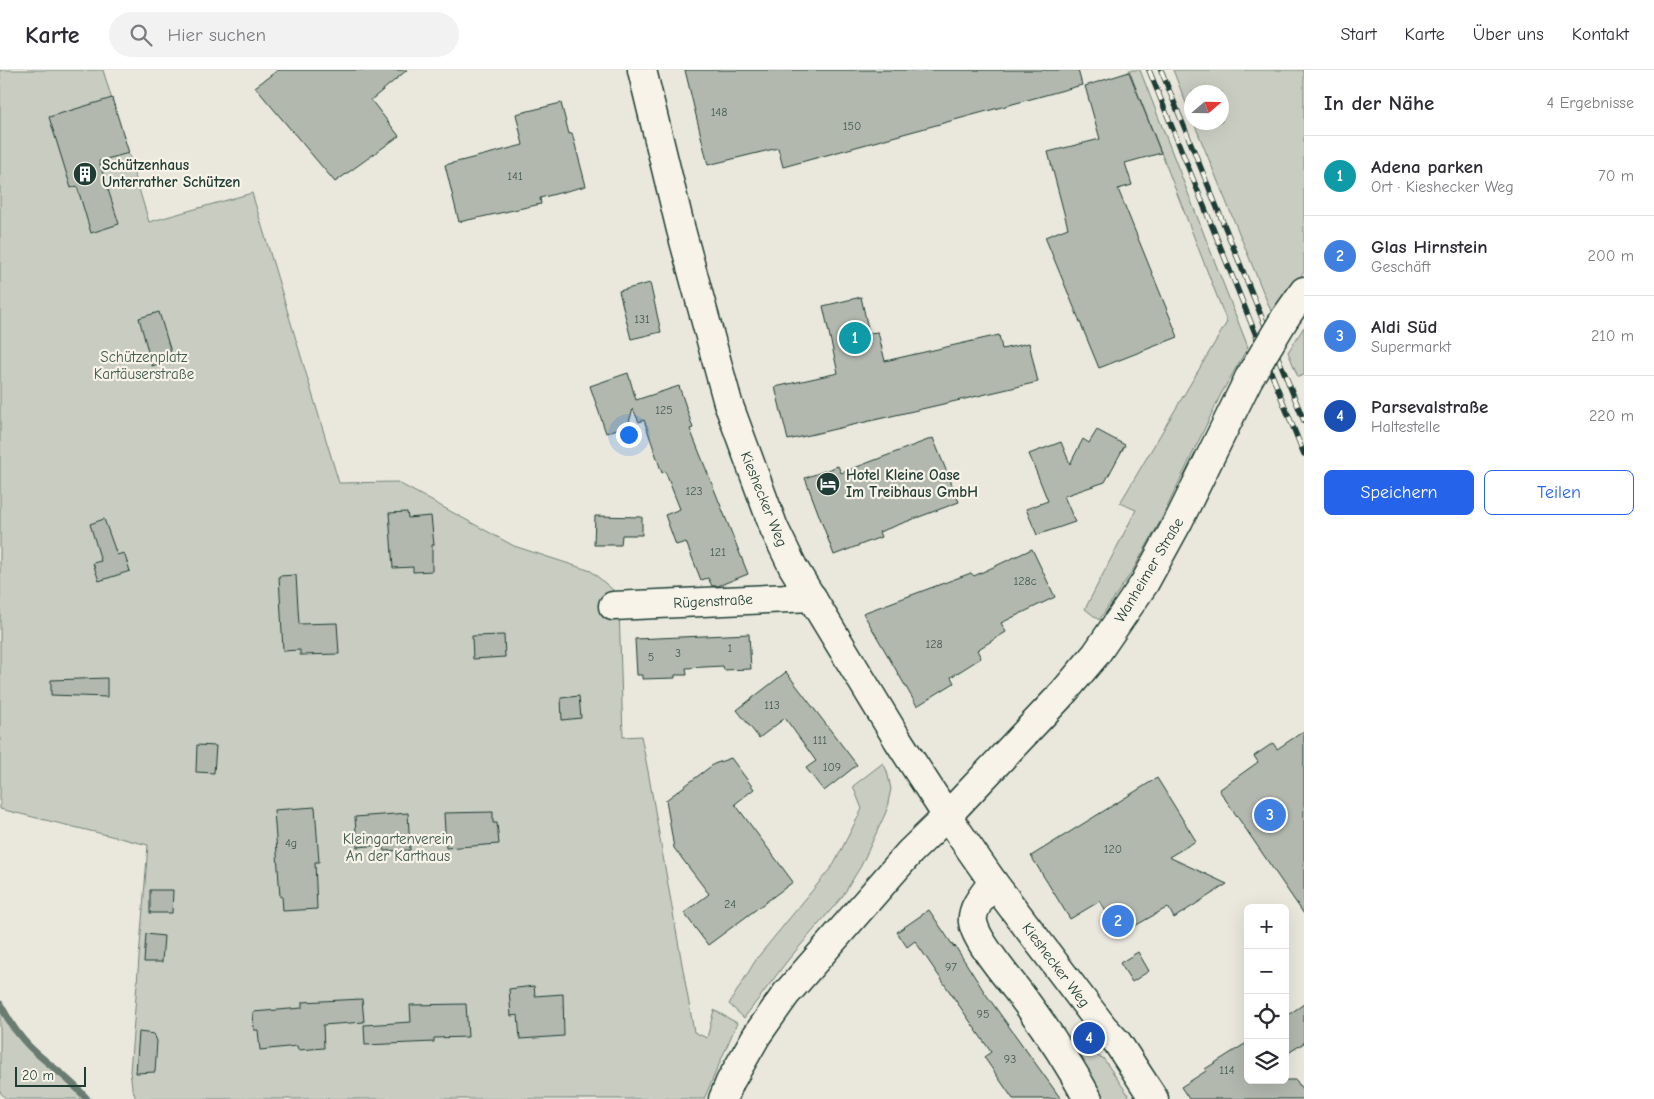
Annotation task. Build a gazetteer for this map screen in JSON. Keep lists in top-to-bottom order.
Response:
{
  "streets": {
    "street": ["Kieshecker Weg", "Wanheimer Straße", "Rügenstraße"]
  },
  "crossings": [
    ["Kieshecker Weg", "Wanheimer Straße"],
    ["Kieshecker Weg", "Rügenstraße"]
  ],
  "parks": ["Schützenplatz Kartäuserstraße", "Kleingartenverein An der Karthaus"],
  "places": {
    "building": ["Schützenhaus Unterrather Schützen"],
    "hotel": ["Hotel Kleine Oase Im Treibhaus GmbH"]
  },
  "house_numbers": [
    "148",
    "150",
    "141",
    "131",
    "125",
    "123",
    "121",
    "128c",
    "128",
    "1",
    "3",
    "5",
    "113",
    "111",
    "109",
    "4g",
    "120",
    "24",
    "97",
    "95",
    "93",
    "114"
  ],
  "scale_bar": "20 m",
  "north": "right",
  "page": {
    "header": "Karte",
    "search": "Hier suchen",
    "nav": [
      "Start",
      "Karte",
      "Über uns",
      "Kontakt"
    ],
    "heading": ["In der Nähe", "4 Ergebnisse"],
    "list": [
      {
        "mark": "1",
        "name": "Adena parken",
        "note": "Ort · Kieshecker Weg",
        "value": "70 m"
      },
      {
        "mark": "2",
        "name": "Glas Hirnstein",
        "note": "Geschäft",
        "value": "200 m"
      },
      {
        "mark": "3",
        "name": "Aldi Süd",
        "note": "Supermarkt",
        "value": "210 m"
      },
      {
        "mark": "4",
        "name": "Parsevalstraße",
        "note": "Haltestelle",
        "value": "220 m"
      }
    ],
    "pins": [
      "1",
      "3",
      "2",
      "4"
    ],
    "buttons": ["Speichern", "Teilen"],
    "map_buttons": ["+", "−"],
    "scale": "20 m"
  }
}
